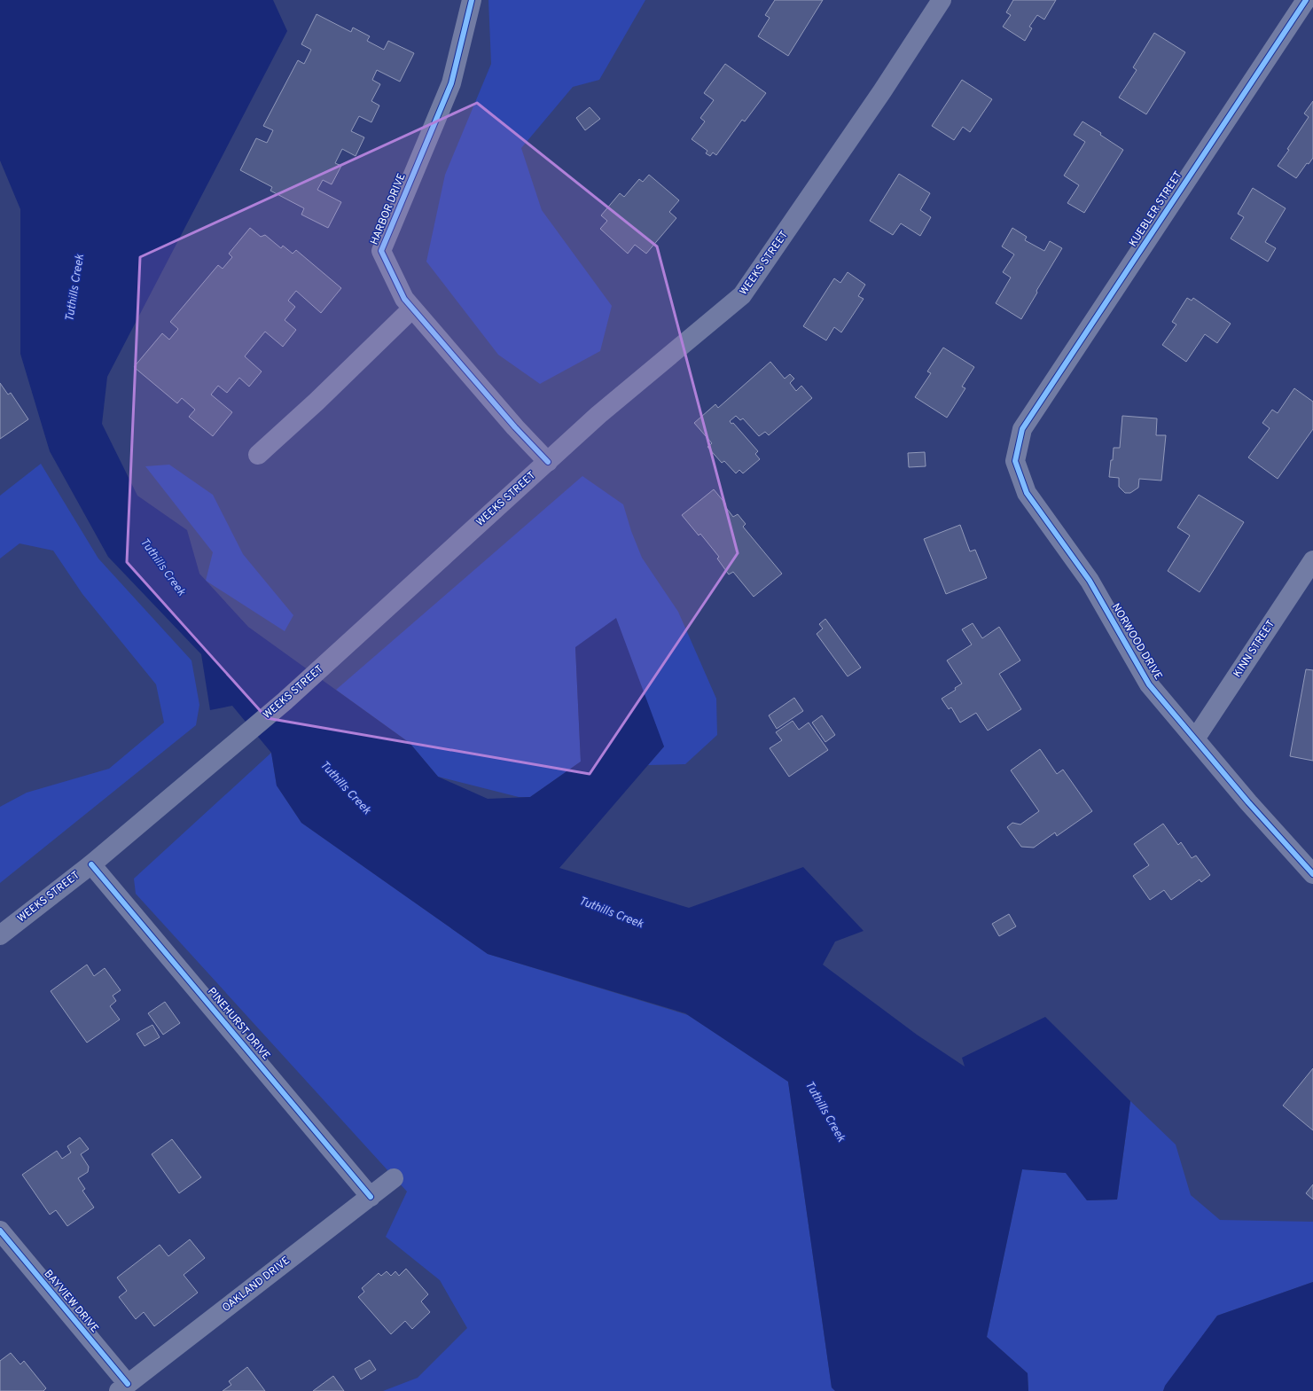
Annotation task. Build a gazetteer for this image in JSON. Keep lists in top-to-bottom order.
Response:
{
  "streets": {
    "main road": ["WEEKS STREET"],
    "street": [
      "HARBOR DRIVE",
      "KUEBLER STREET",
      "NORWOOD DRIVE",
      "KINN STREET",
      "PINEHURST DRIVE",
      "OAKLAND DRIVE",
      "BAYVIEW DRIVE"
    ]
  },
  "crossings": [
    ["HARBOR DRIVE", "WEEKS STREET"],
    ["KUEBLER STREET", "NORWOOD DRIVE"],
    ["WEEKS STREET", "PINEHURST DRIVE"],
    ["NORWOOD DRIVE", "KINN STREET"],
    ["PINEHURST DRIVE", "OAKLAND DRIVE"],
    ["OAKLAND DRIVE", "BAYVIEW DRIVE"]
  ],
  "water": ["Tuthills Creek"]
}
